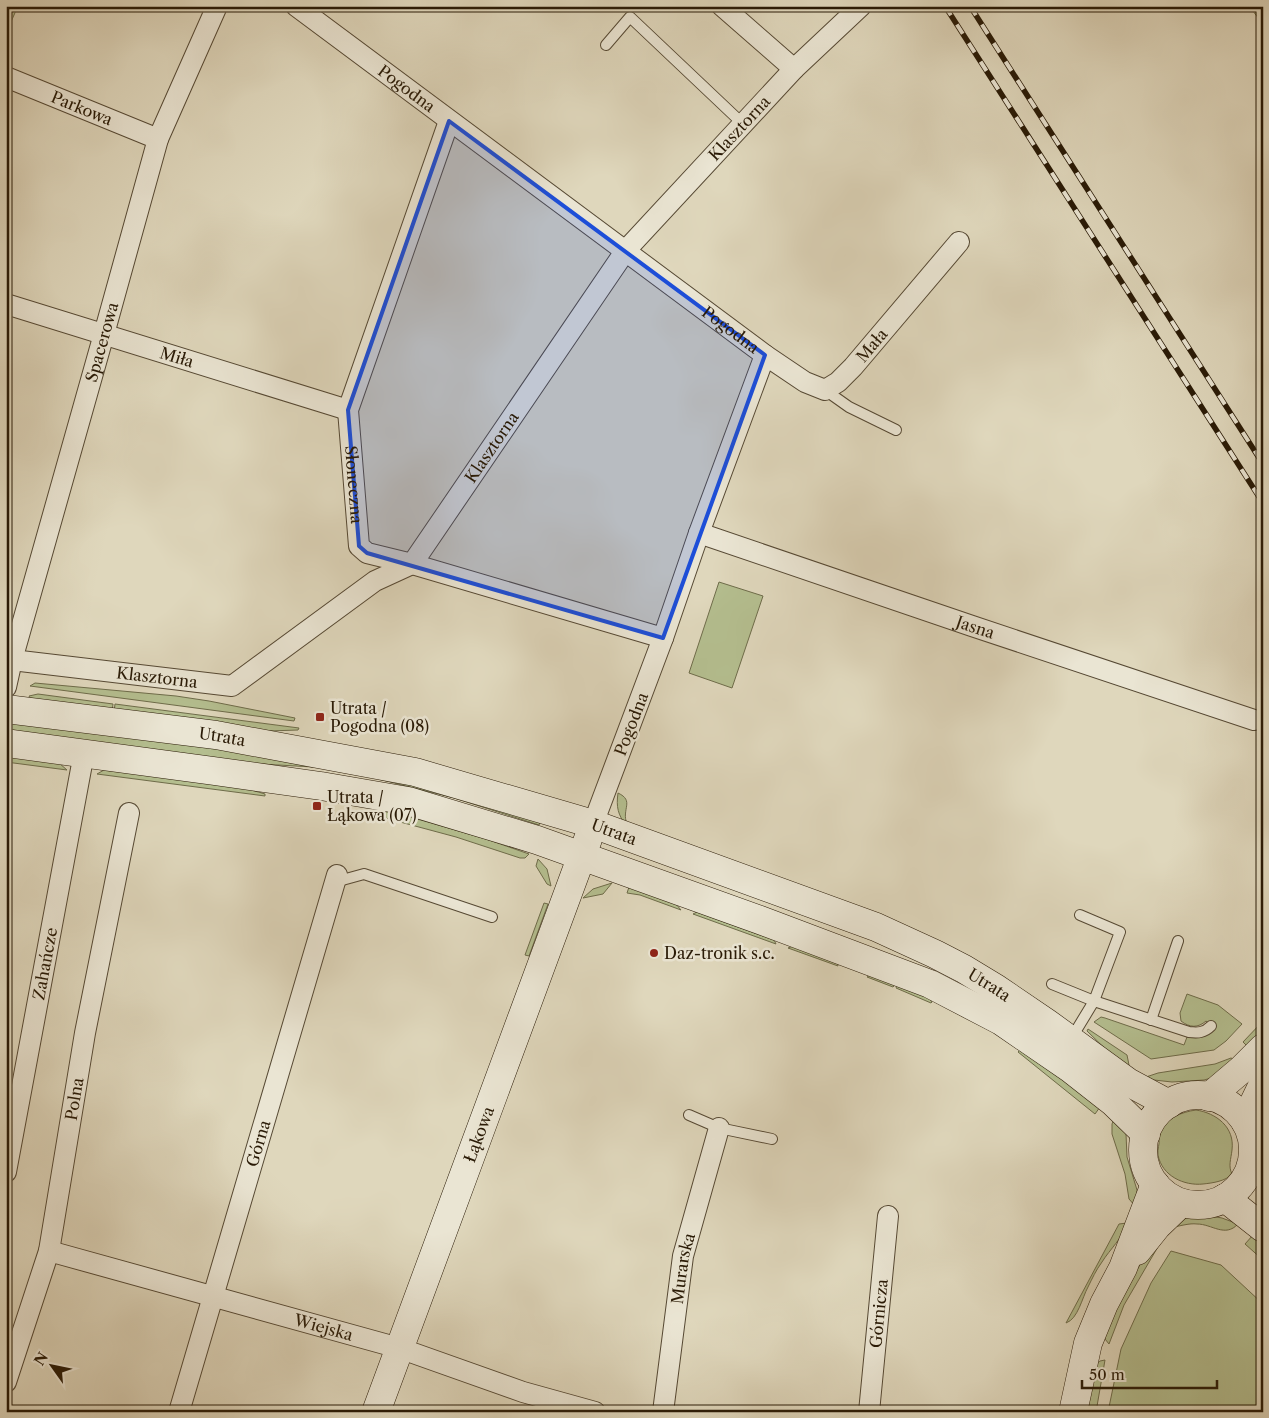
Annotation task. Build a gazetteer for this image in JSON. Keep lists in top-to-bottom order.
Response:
{
  "streets": {
    "main road": ["Utrata", "Łąkowa"],
    "street": [
      "Pogodna",
      "Parkowa",
      "Klasztorna",
      "Spacerowa",
      "Mała",
      "Miła",
      "Słoneczna",
      "Jasna",
      "Zahańcze",
      "Polna",
      "Górna",
      "Murarska",
      "Górnicza",
      "Wiejska"
    ]
  },
  "crossings": [
    ["Pogodna", "Klasztorna"],
    ["Pogodna", "Słoneczna"],
    ["Pogodna", "Jasna"],
    ["Pogodna", "Utrata"],
    ["Pogodna", "Łąkowa"],
    ["Parkowa", "Spacerowa"],
    ["Klasztorna", "Spacerowa"],
    ["Klasztorna", "Słoneczna"],
    ["Spacerowa", "Miła"],
    ["Miła", "Słoneczna"],
    ["Utrata", "Zahańcze"],
    ["Utrata", "Łąkowa"],
    ["Polna", "Wiejska"],
    ["Łąkowa", "Wiejska"],
    ["Górna", "Wiejska"]
  ],
  "places": {
    "transit": ["Utrata / Pogodna (08)", "Utrata / Łąkowa (07)"],
    "other": ["Daz-tronik s.c."]
  },
  "scale_bar": "50 m",
  "north": "top left"
}
